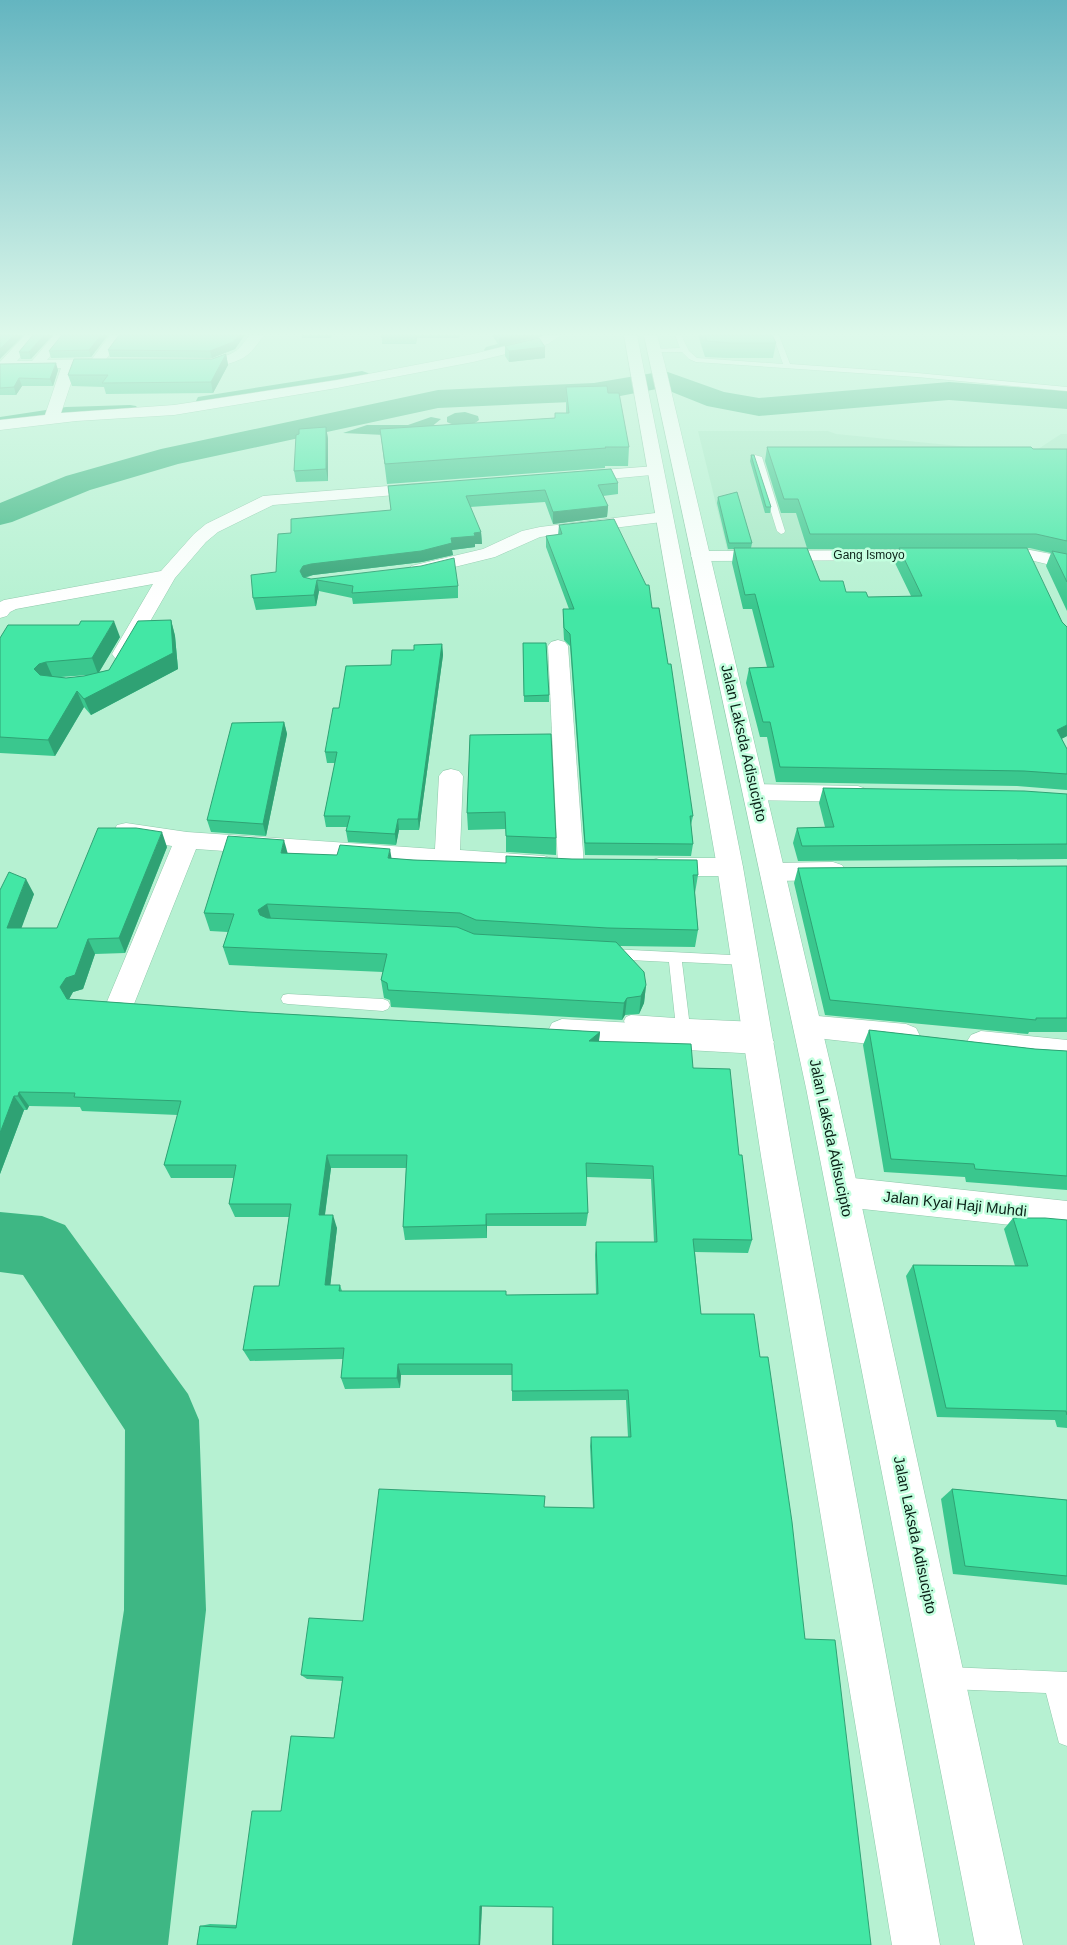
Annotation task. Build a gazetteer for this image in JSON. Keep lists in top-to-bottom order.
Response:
{
  "streets": {
    "main road": ["Gang Ismoyo", "Jalan Laksda Adisucipto", "Jalan Kyai Haji Muhdi"]
  },
  "crossings": [
    ["Gang Ismoyo", "Jalan Laksda Adisucipto"],
    ["Jalan Laksda Adisucipto", "Jalan Kyai Haji Muhdi"]
  ]
}
